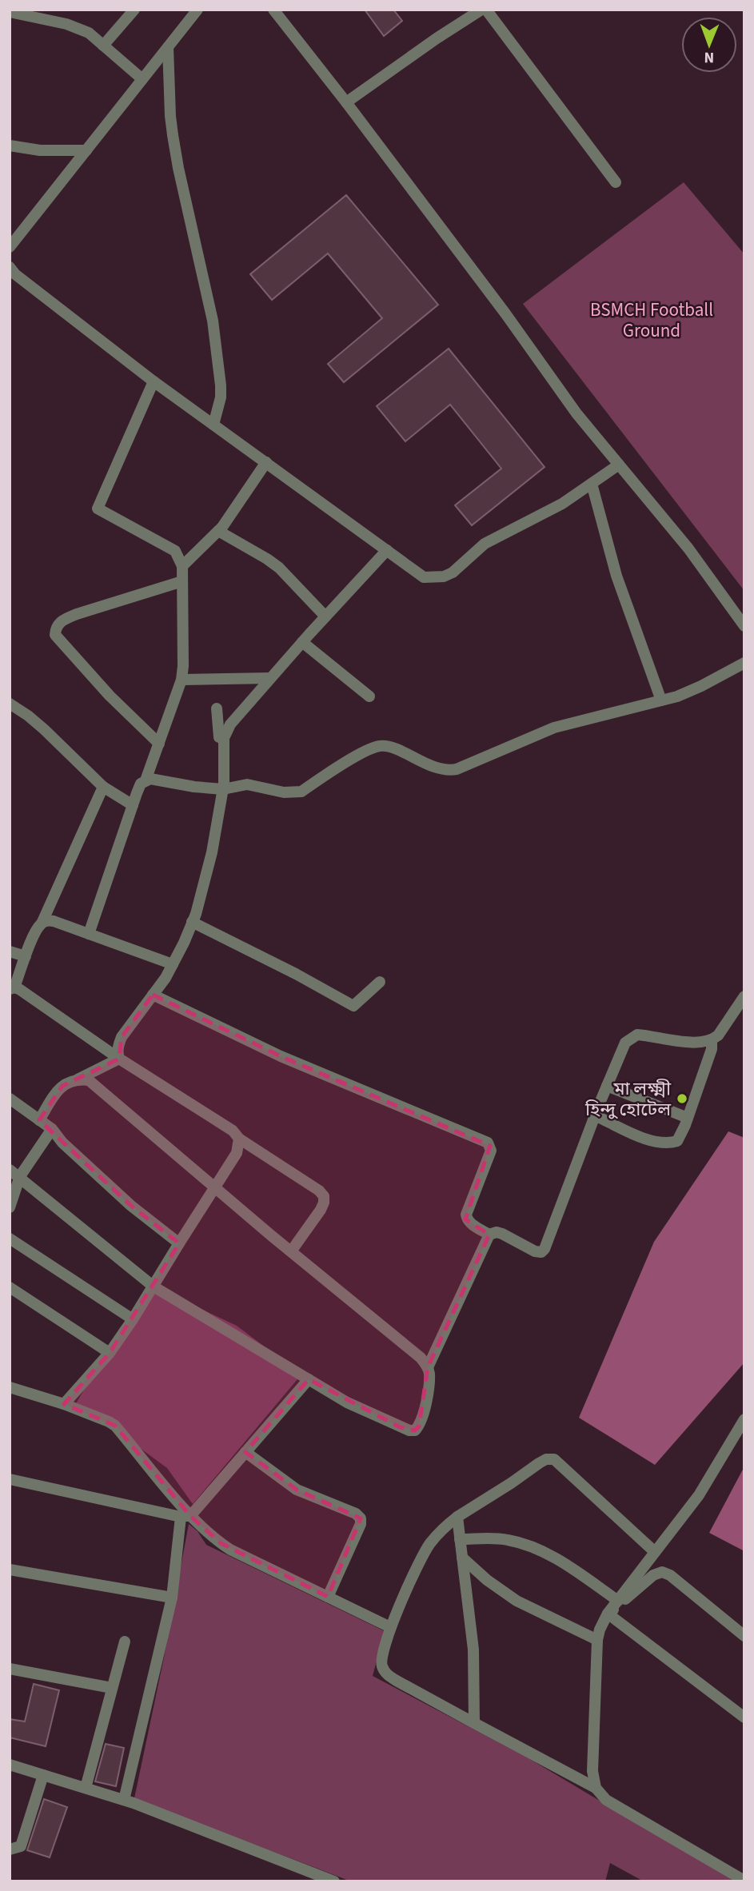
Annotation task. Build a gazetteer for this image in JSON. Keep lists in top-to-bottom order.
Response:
{
  "parks": ["BSMCH Football Ground"],
  "places": ["মা লক্ষ্মী হিন্দু হোটেল"],
  "north": "bottom"
}
